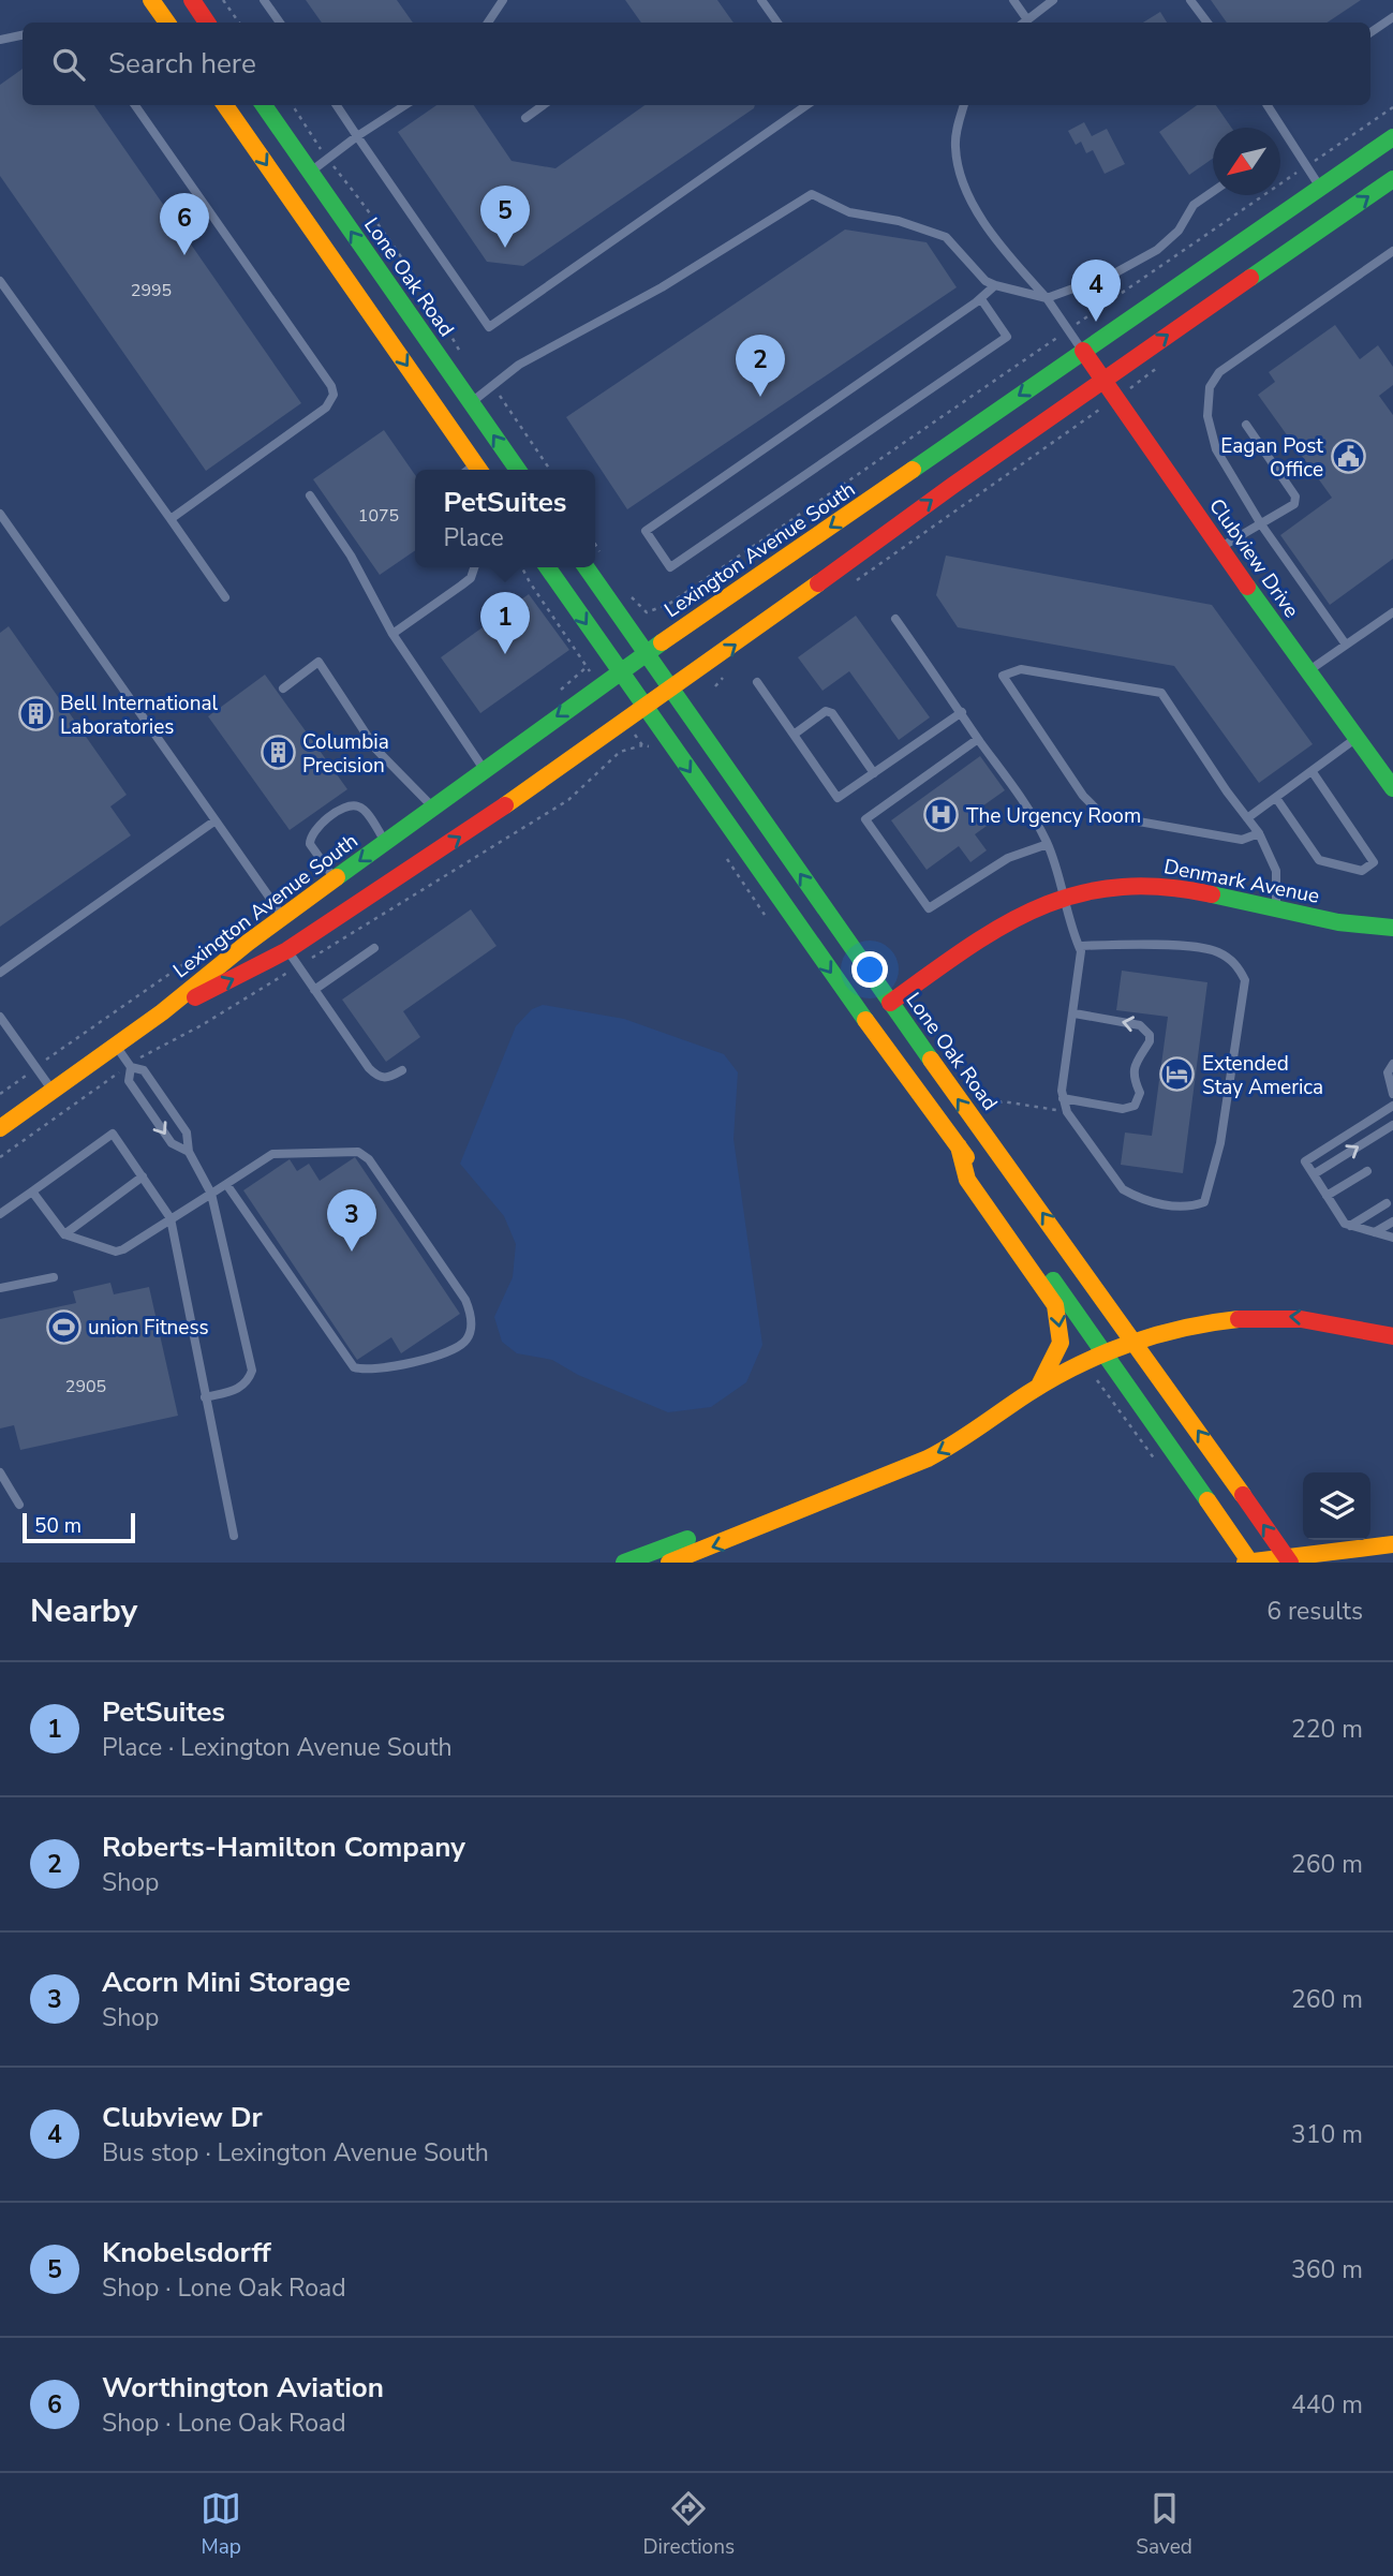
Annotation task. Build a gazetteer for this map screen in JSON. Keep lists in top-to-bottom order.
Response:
{
  "streets": {
    "main road": [
      "Lone Oak Road",
      "Lexington Avenue South",
      "Clubview Drive",
      "Denmark Avenue"
    ]
  },
  "crossings": [
    ["Lone Oak Road", "Lexington Avenue South"],
    ["Lone Oak Road", "Denmark Avenue"],
    ["Lexington Avenue South", "Clubview Drive"]
  ],
  "places": {
    "public building": ["Eagan Post Office"],
    "building": ["Bell International Laboratories", "Columbia Precision"],
    "hospital": ["The Urgency Room"],
    "hotel": ["Extended Stay America"],
    "sports": ["union Fitness"]
  },
  "house_numbers": ["2995", "1075", "2905"],
  "scale_bar": "50 m",
  "north": "bottom left",
  "page": {
    "search": "Search here",
    "pins": [
      "5",
      "6",
      "4",
      "2",
      "1",
      "3"
    ],
    "popup": ["PetSuites", "Place"],
    "scale": "50 m",
    "heading": ["Nearby", "6 results"],
    "list": [
      {
        "mark": "1",
        "name": "PetSuites",
        "note": "Place · Lexington Avenue South",
        "value": "220 m"
      },
      {
        "mark": "2",
        "name": "Roberts-Hamilton Company",
        "note": "Shop",
        "value": "260 m"
      },
      {
        "mark": "3",
        "name": "Acorn Mini Storage",
        "note": "Shop",
        "value": "260 m"
      },
      {
        "mark": "4",
        "name": "Clubview Dr",
        "note": "Bus stop · Lexington Avenue South",
        "value": "310 m"
      },
      {
        "mark": "5",
        "name": "Knobelsdorff",
        "note": "Shop · Lone Oak Road",
        "value": "360 m"
      },
      {
        "mark": "6",
        "name": "Worthington Aviation",
        "note": "Shop · Lone Oak Road",
        "value": "440 m"
      }
    ],
    "nav": ["Map", "Directions", "Saved"]
  }
}
